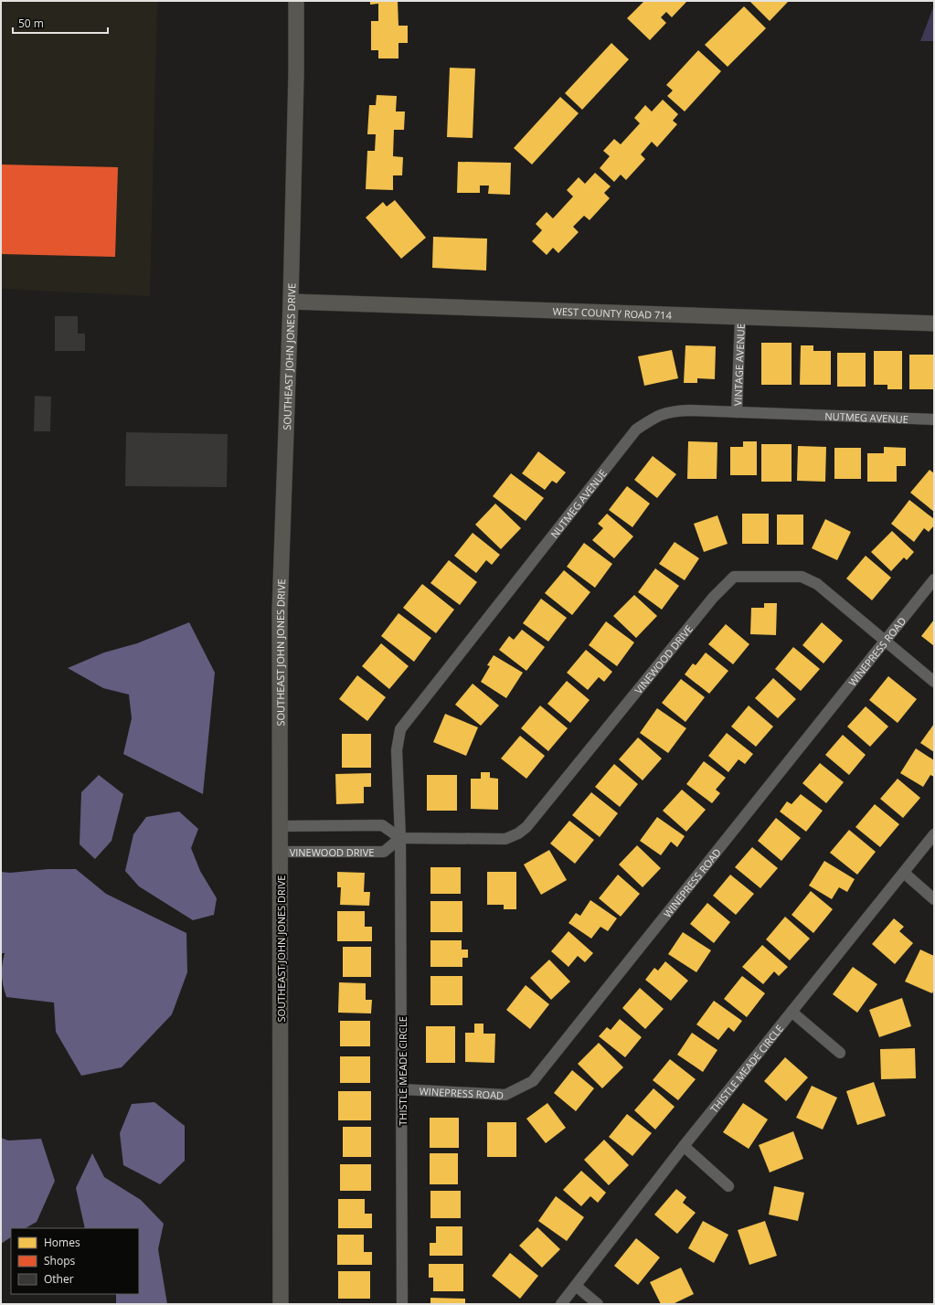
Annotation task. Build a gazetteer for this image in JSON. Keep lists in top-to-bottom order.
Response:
{
  "streets": {
    "main road": ["WEST COUNTY ROAD 714", "SOUTHEAST JOHN JONES DRIVE"],
    "street": [
      "VINTAGE AVENUE",
      "NUTMEG AVENUE",
      "WINEPRESS ROAD",
      "VINEWOOD DRIVE",
      "THISTLE MEADE CIRCLE"
    ]
  },
  "crossings": [
    ["WEST COUNTY ROAD 714", "SOUTHEAST JOHN JONES DRIVE"],
    ["WEST COUNTY ROAD 714", "VINTAGE AVENUE"],
    ["SOUTHEAST JOHN JONES DRIVE", "VINEWOOD DRIVE"],
    ["VINTAGE AVENUE", "NUTMEG AVENUE"],
    ["NUTMEG AVENUE", "VINEWOOD DRIVE"],
    ["NUTMEG AVENUE", "THISTLE MEADE CIRCLE"],
    ["WINEPRESS ROAD", "VINEWOOD DRIVE"],
    ["WINEPRESS ROAD", "THISTLE MEADE CIRCLE"],
    ["VINEWOOD DRIVE", "THISTLE MEADE CIRCLE"]
  ],
  "legend": ["Homes", "Shops", "Other"],
  "scale_bar": "50 m"
}
